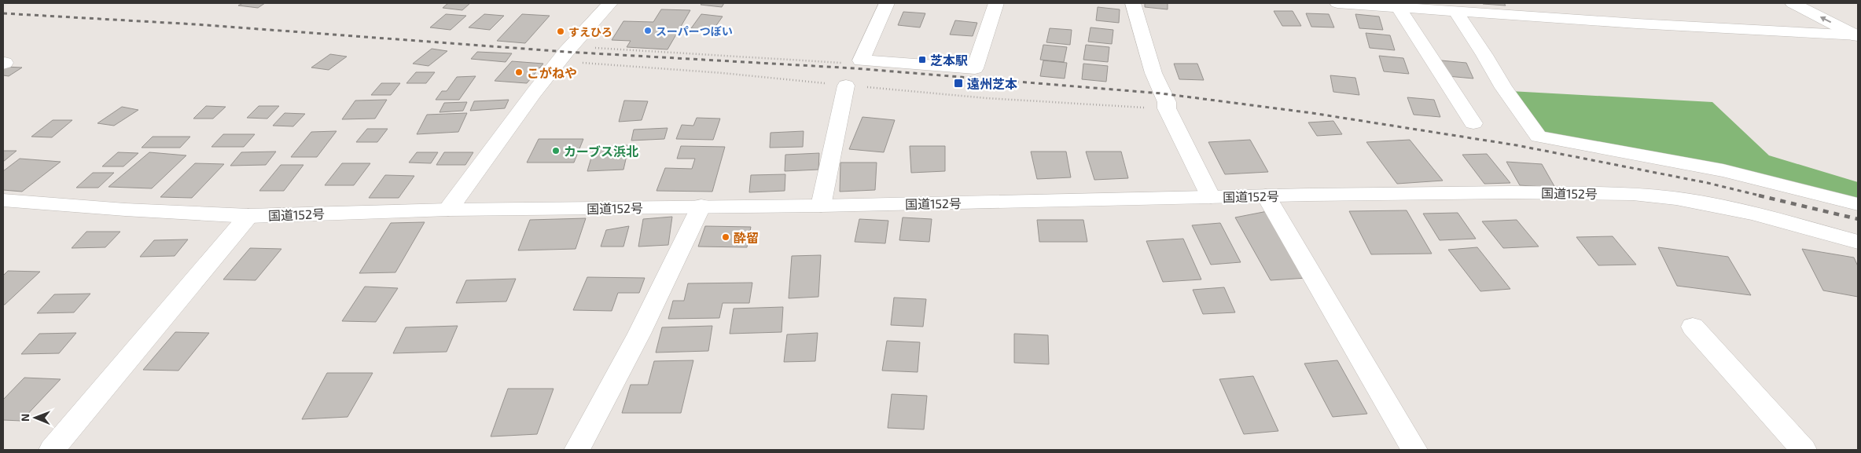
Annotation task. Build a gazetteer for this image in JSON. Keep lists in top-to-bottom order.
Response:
{
  "streets": {
    "main road": ["国道152号"]
  },
  "places": {
    "other": [
      "スーパーつぼい",
      "すえひろ",
      "こがねや",
      "カーブス浜北",
      "酔留"
    ],
    "transit": ["芝本駅", "遠州芝本"]
  },
  "north": "left"
}
